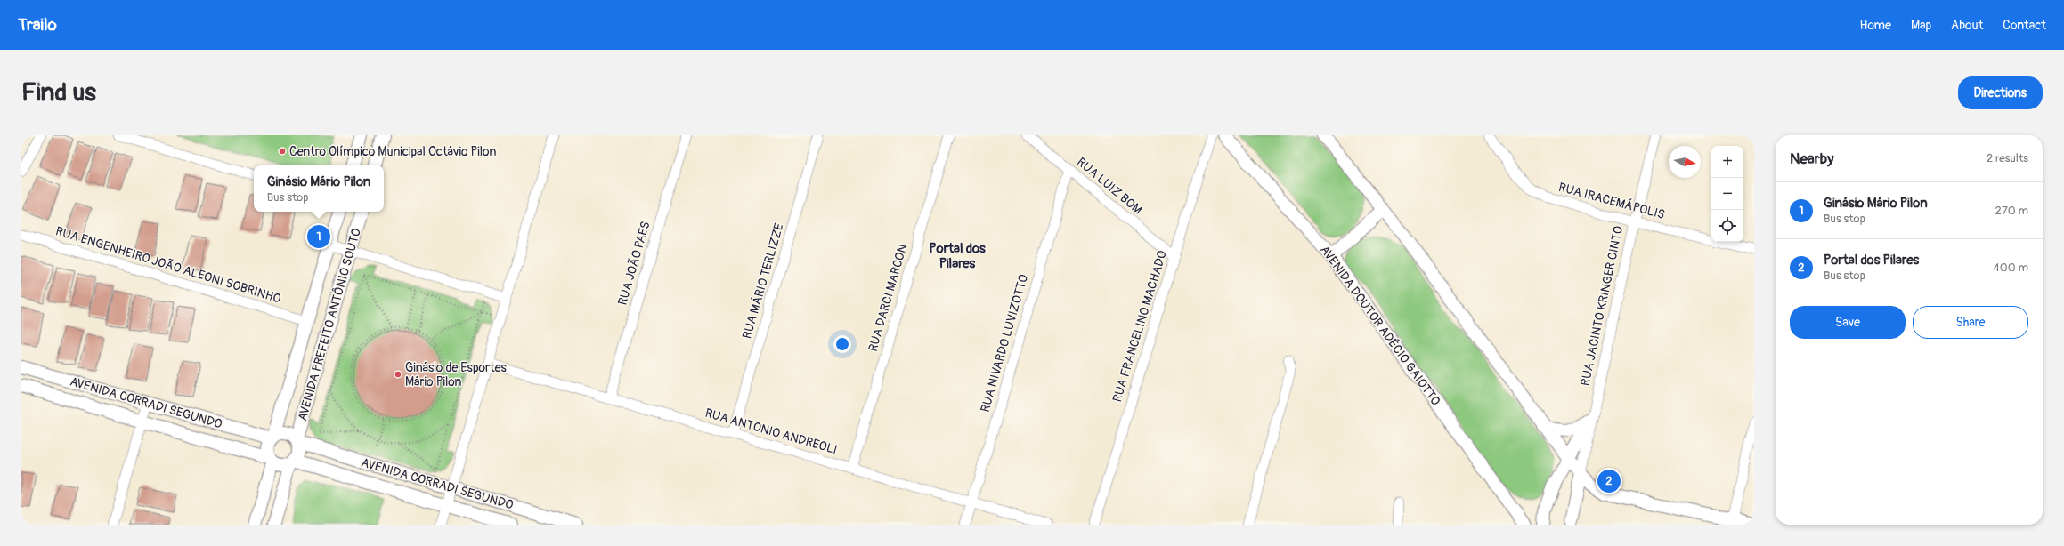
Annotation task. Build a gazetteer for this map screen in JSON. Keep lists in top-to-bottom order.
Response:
{
  "streets": {
    "street": [
      "RUA LUIZ BOM",
      "RUA IRACEMÁPOLIS",
      "RUA JOÃO PAES",
      "RUA ENGENHEIRO JOÃO ALEONI SOBRINHO",
      "RUA MÁRIO TERLIZZE",
      "RUA DARCI MARCON",
      "RUA JACINTO KRINGER CINTO",
      "AVENIDA PREFEITO ANTÔNIO SOUTO",
      "AVENIDA DOUTOR ADÉCIO GAIOTTO",
      "RUA FRANCELINO MACHADO",
      "RUA NIVARDO LUVIZOTTO",
      "AVENIDA CORRADI SEGUNDO",
      "RUA ANTONIO ANDREOLI"
    ]
  },
  "crossings": [
    ["RUA LUIZ BOM", "RUA FRANCELINO MACHADO"],
    ["RUA LUIZ BOM", "RUA NIVARDO LUVIZOTTO"],
    ["RUA IRACEMÁPOLIS", "RUA JACINTO KRINGER CINTO"],
    ["RUA JOÃO PAES", "RUA ANTONIO ANDREOLI"],
    ["RUA ENGENHEIRO JOÃO ALEONI SOBRINHO", "AVENIDA PREFEITO ANTÔNIO SOUTO"],
    ["RUA MÁRIO TERLIZZE", "RUA ANTONIO ANDREOLI"],
    ["RUA DARCI MARCON", "RUA ANTONIO ANDREOLI"],
    ["AVENIDA PREFEITO ANTÔNIO SOUTO", "AVENIDA CORRADI SEGUNDO"],
    ["RUA NIVARDO LUVIZOTTO", "RUA ANTONIO ANDREOLI"]
  ],
  "districts": ["Portal dos Pilares"],
  "places": ["Centro Olímpico Municipal Octávio Pilon", "Ginásio de Esportes Mário Pilon"],
  "north": "right",
  "page": {
    "header": "Trailo",
    "nav": [
      "Home",
      "Map",
      "About",
      "Contact"
    ],
    "buttons": [
      "Directions",
      ["Save", "Share"]
    ],
    "title": "Find us",
    "heading": ["Nearby", "2 results"],
    "map_buttons": ["+", "−"],
    "popup": ["Ginásio Mário Pilon", "Bus stop"],
    "list": [
      {
        "mark": "1",
        "name": "Ginásio Mário Pilon",
        "note": "Bus stop",
        "value": "270 m"
      },
      {
        "mark": "2",
        "name": "Portal dos Pilares",
        "note": "Bus stop",
        "value": "400 m"
      }
    ],
    "pins": ["1", "2"]
  }
}
